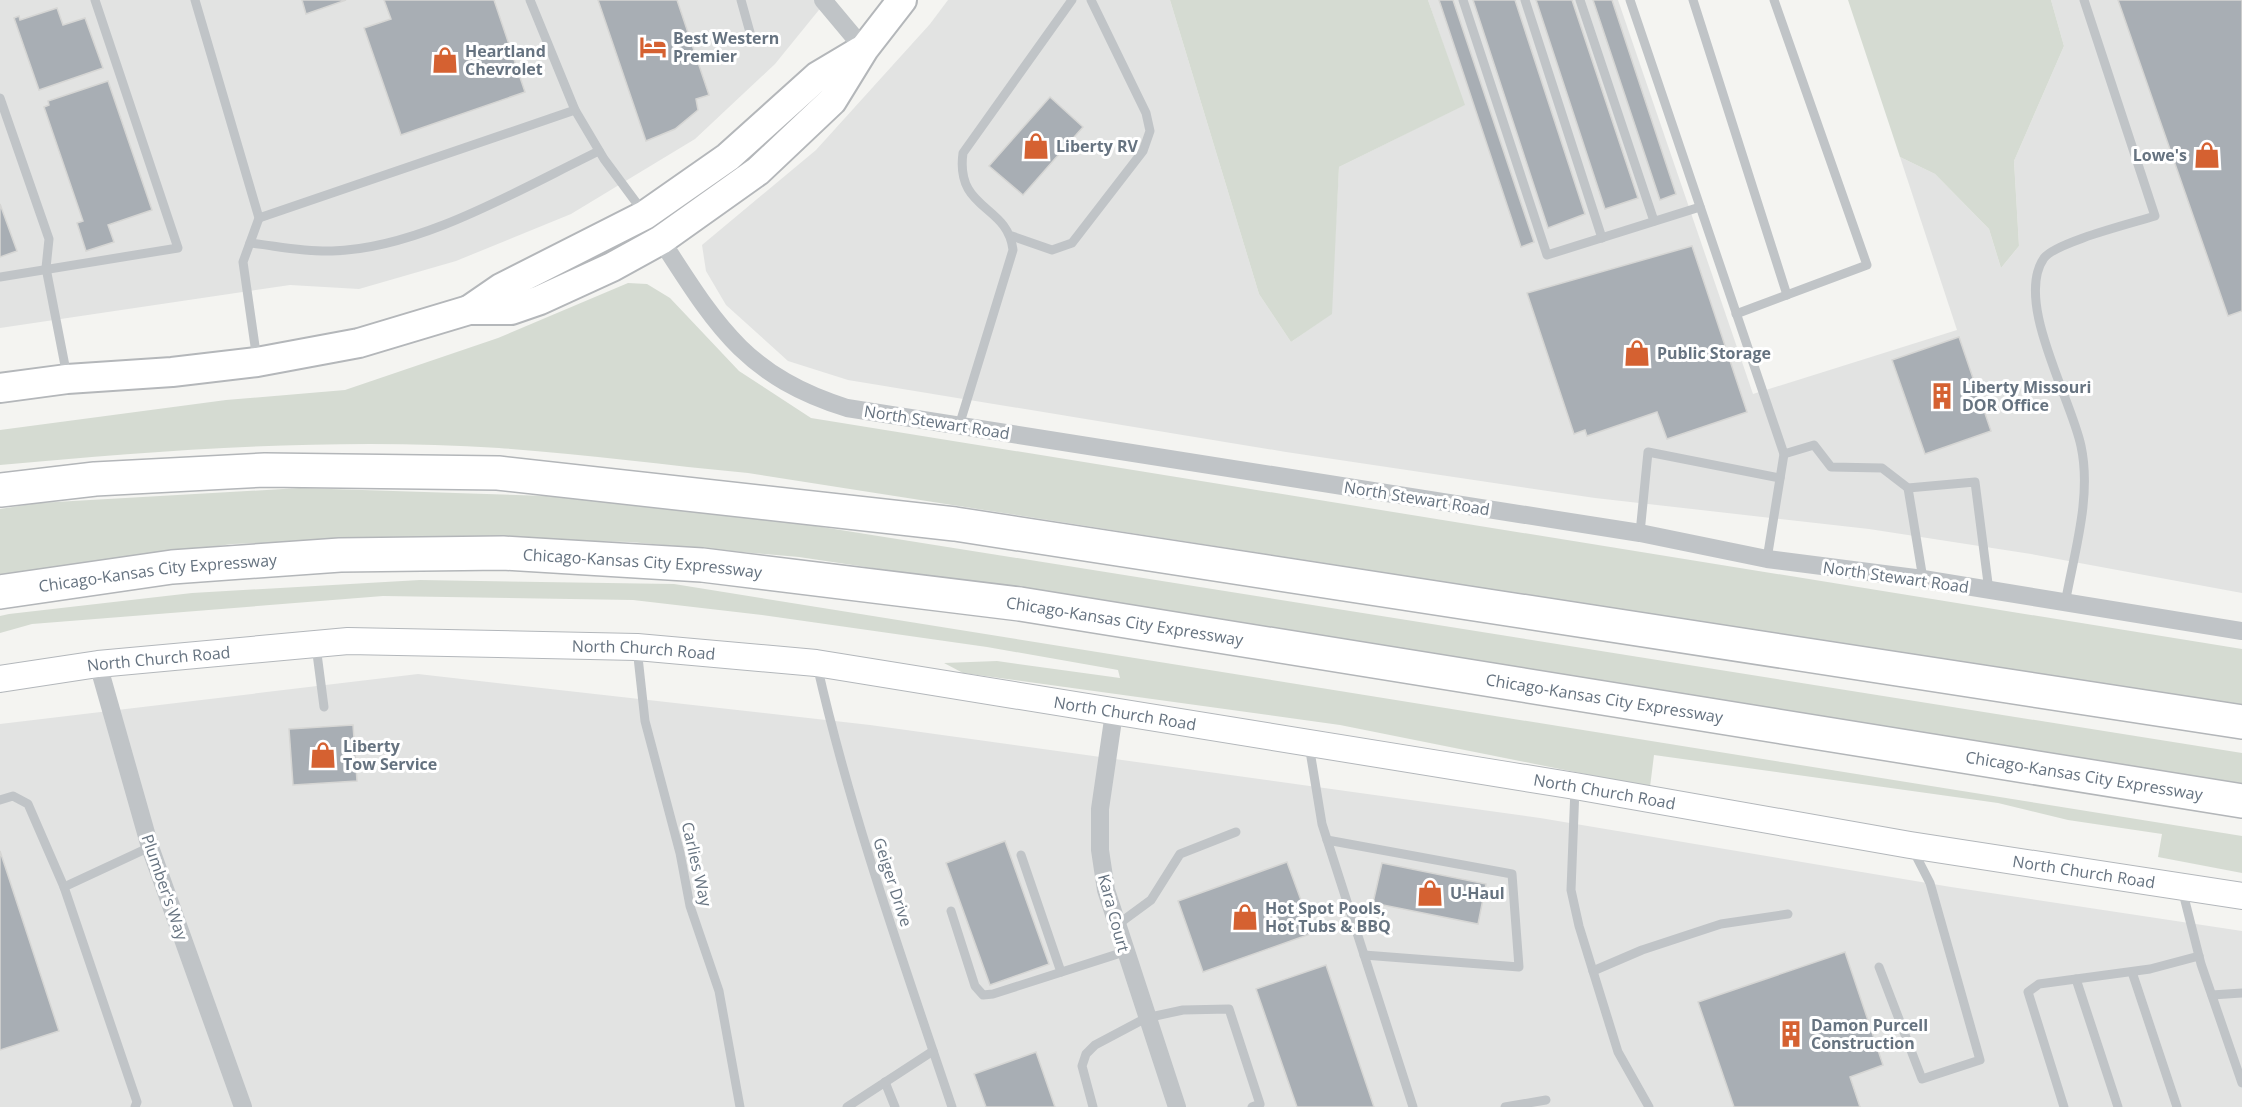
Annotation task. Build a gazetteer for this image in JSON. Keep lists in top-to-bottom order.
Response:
{
  "streets": {
    "highway": ["Chicago-Kansas City Expressway"],
    "main road": ["North Church Road"],
    "street": ["North Stewart Road", "Plumber's Way", "Kara Court"],
    "lane": ["Carlies Way", "Geiger Drive"]
  },
  "crossings": [
    ["North Church Road", "Carlies Way"],
    ["North Church Road", "Geiger Drive"],
    ["North Church Road", "Plumber's Way"],
    ["North Church Road", "Kara Court"]
  ],
  "places": {
    "hotel": ["Best Western Premier"],
    "shop": [
      "Heartland Chevrolet",
      "Liberty RV",
      "Lowe's",
      "Public Storage",
      "Liberty Tow Service",
      "U-Haul",
      "Hot Spot Pools, Hot Tubs & BBQ"
    ],
    "building": ["Liberty Missouri DOR Office", "Damon Purcell Construction"]
  }
}
